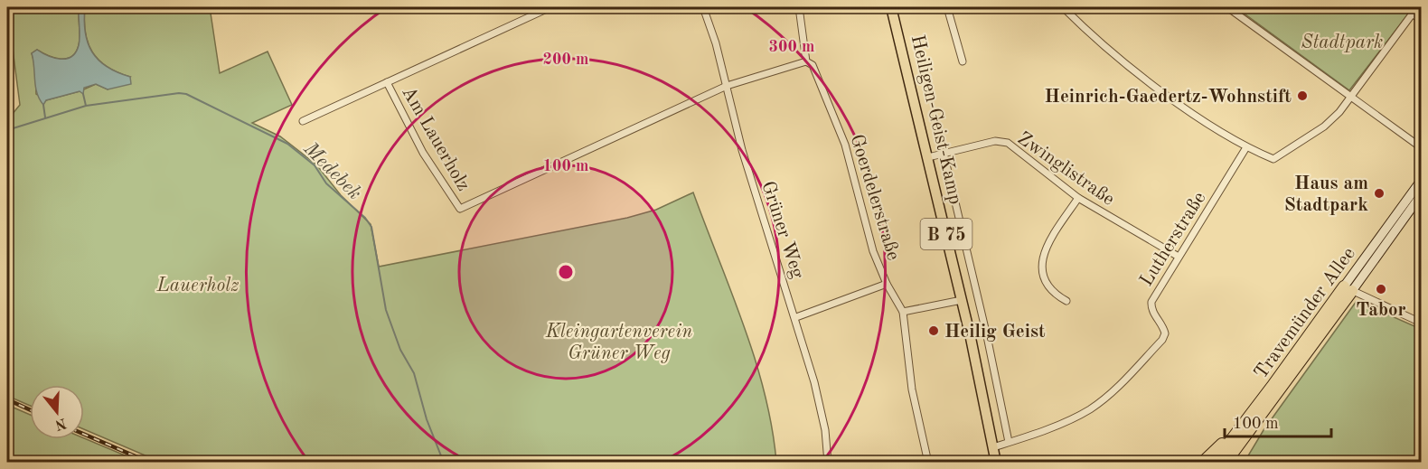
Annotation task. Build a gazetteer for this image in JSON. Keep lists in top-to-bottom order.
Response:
{
  "streets": {
    "highway": ["Travemünder Allee"],
    "main road": ["Heiligen-Geist-Kamp", "B 75"],
    "street": [
      "Am Lauerholz",
      "Zwinglistraße",
      "Goerdelerstraße",
      "Grüner Weg",
      "Lutherstraße"
    ]
  },
  "crossings": [
    ["Heiligen-Geist-Kamp", "Zwinglistraße"],
    ["Heiligen-Geist-Kamp", "Lutherstraße"],
    ["Am Lauerholz", "Grüner Weg"],
    ["Zwinglistraße", "Lutherstraße"]
  ],
  "water": ["Medebek"],
  "parks": ["Stadtpark", "Lauerholz", "Kleingartenverein Grüner Weg"],
  "places": [
    "Heinrich-Gaedertz-Wohnstift",
    "Haus am Stadtpark",
    "Tabor",
    "Heilig Geist"
  ],
  "scale_bar": "100 m",
  "north": "bottom",
  "rings": ["300 m", "200 m", "100 m"]
}
